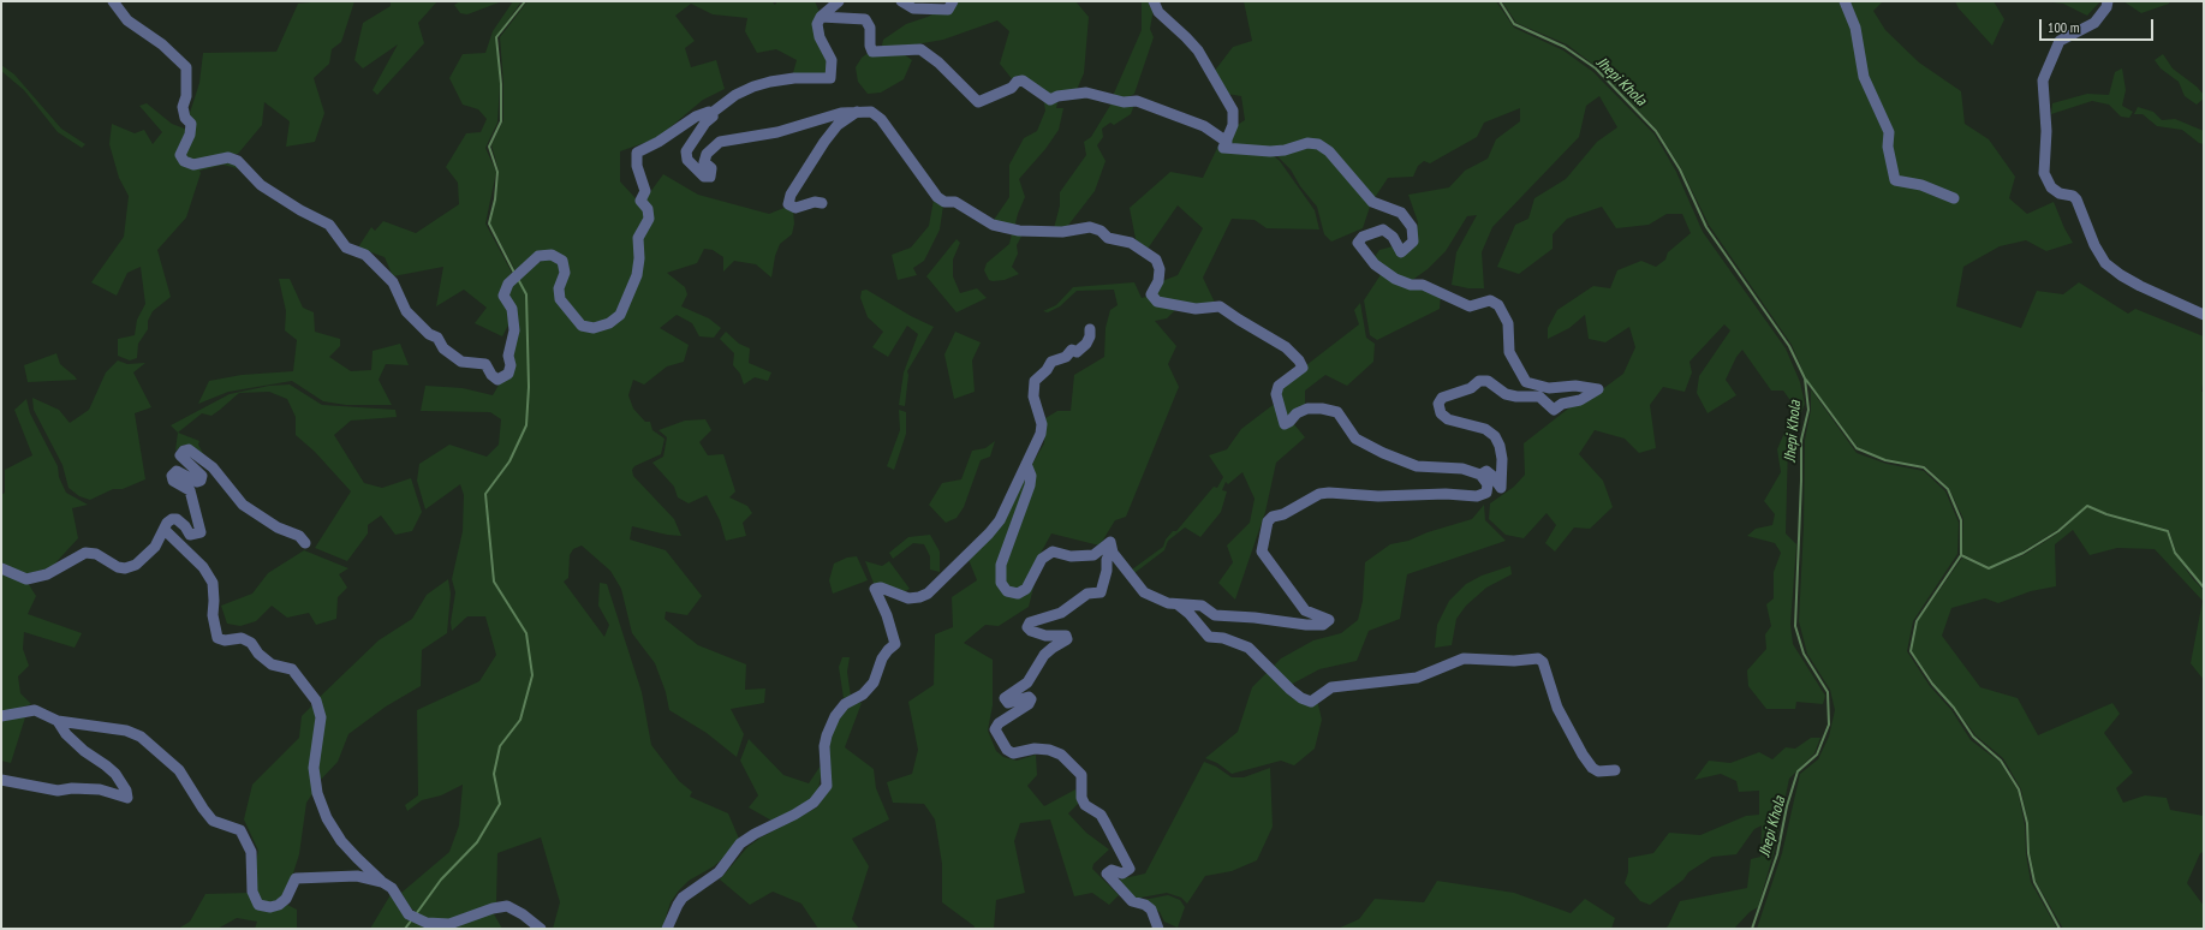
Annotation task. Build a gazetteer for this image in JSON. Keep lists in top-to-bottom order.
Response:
{
  "water": ["Jhepi Khola"],
  "scale_bar": "100 m"
}
